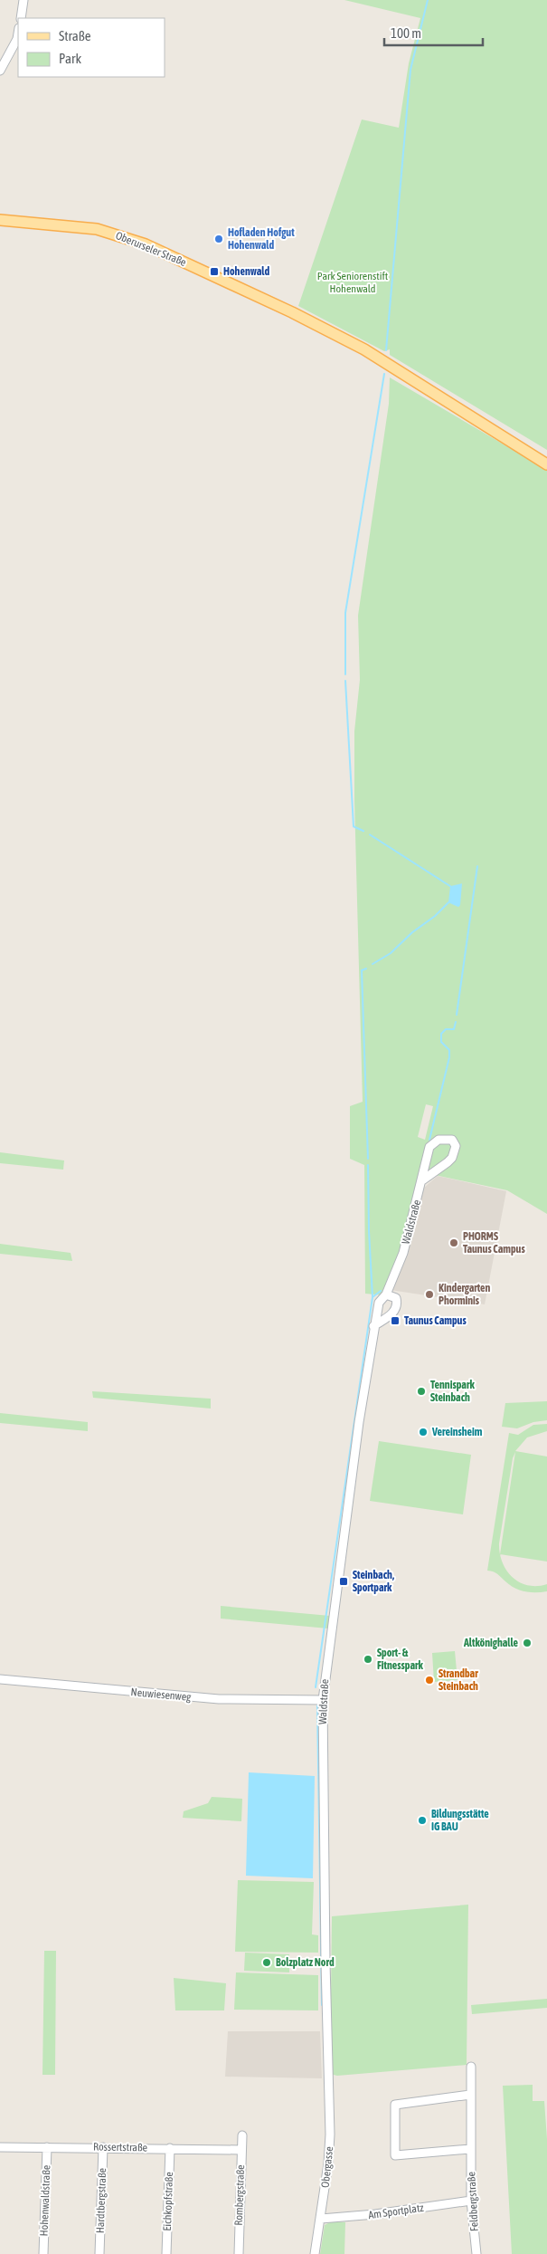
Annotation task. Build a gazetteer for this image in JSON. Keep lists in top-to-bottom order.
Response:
{
  "streets": {
    "main road": ["Oberurseler Straße"],
    "street": [
      "Waldstraße",
      "Neuwiesenweg",
      "Rossertstraße",
      "Obergasse",
      "Rombergstraße",
      "Hohenwaldstraße",
      "Hardtbergstraße",
      "Eichkopfstraße",
      "Feldbergstraße",
      "Am Sportplatz"
    ]
  },
  "crossings": [
    ["Waldstraße", "Neuwiesenweg"],
    ["Waldstraße", "Obergasse"],
    ["Rossertstraße", "Rombergstraße"],
    ["Rossertstraße", "Hohenwaldstraße"],
    ["Rossertstraße", "Hardtbergstraße"],
    ["Rossertstraße", "Eichkopfstraße"],
    ["Obergasse", "Am Sportplatz"],
    ["Feldbergstraße", "Am Sportplatz"]
  ],
  "parks": ["Park Seniorenstift Hohenwald"],
  "places": {
    "other": [
      "Hofladen Hofgut Hohenwald",
      "PHORMS Taunus Campus",
      "Kindergarten Phorminis",
      "Tennispark Steinbach",
      "Vereinsheim",
      "Altkönighalle",
      "Sport- & Fitnesspark",
      "Strandbar Steinbach",
      "Bildungsstätte IG BAU",
      "Bolzplatz Nord"
    ],
    "transit": ["Hohenwald", "Taunus Campus", "Steinbach, Sportpark"]
  },
  "legend": ["Straße", "Park"],
  "scale_bar": "100 m"
}
